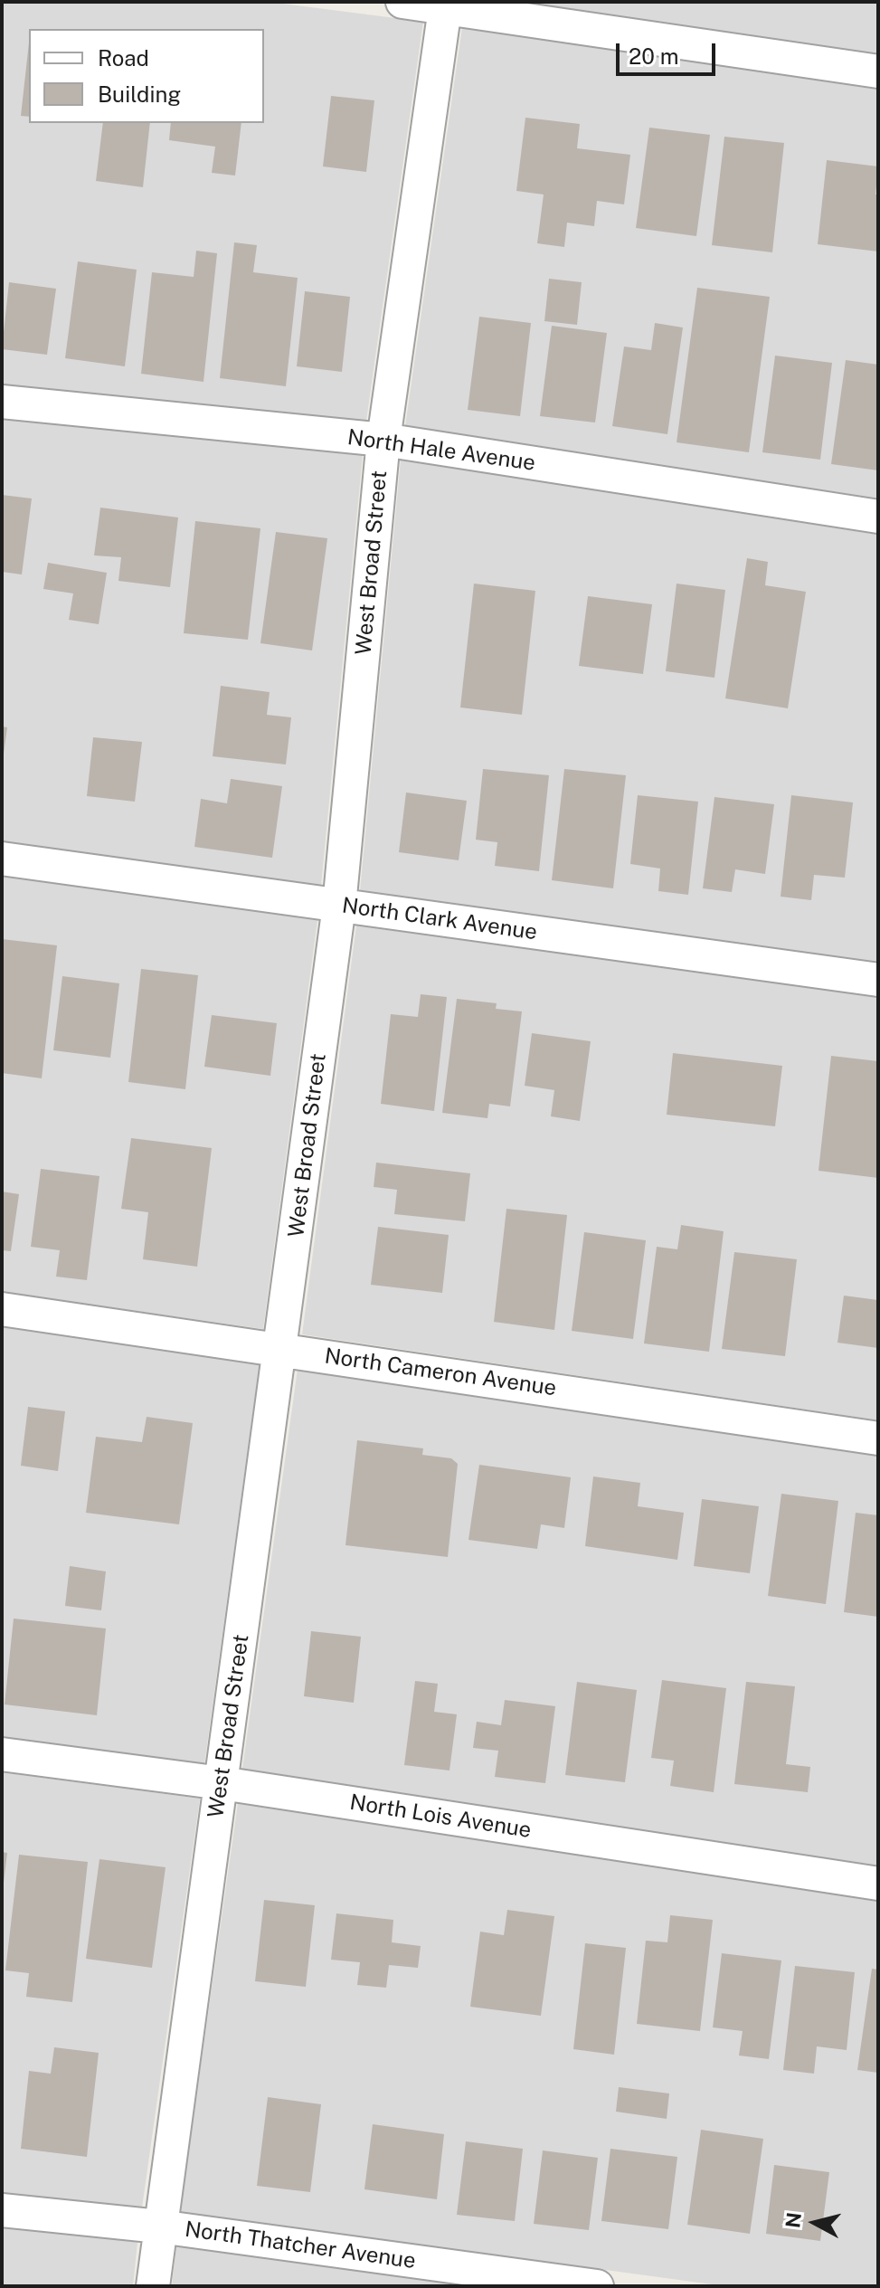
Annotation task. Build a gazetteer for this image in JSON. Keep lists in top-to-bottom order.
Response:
{
  "streets": {
    "street": [
      "North Hale Avenue",
      "West Broad Street",
      "North Clark Avenue",
      "North Cameron Avenue",
      "North Lois Avenue",
      "North Thatcher Avenue"
    ]
  },
  "crossings": [
    ["North Hale Avenue", "West Broad Street"],
    ["West Broad Street", "North Clark Avenue"],
    ["West Broad Street", "North Cameron Avenue"],
    ["West Broad Street", "North Lois Avenue"],
    ["West Broad Street", "North Thatcher Avenue"]
  ],
  "legend": ["Road", "Building"],
  "scale_bar": "20 m",
  "north": "left"
}
